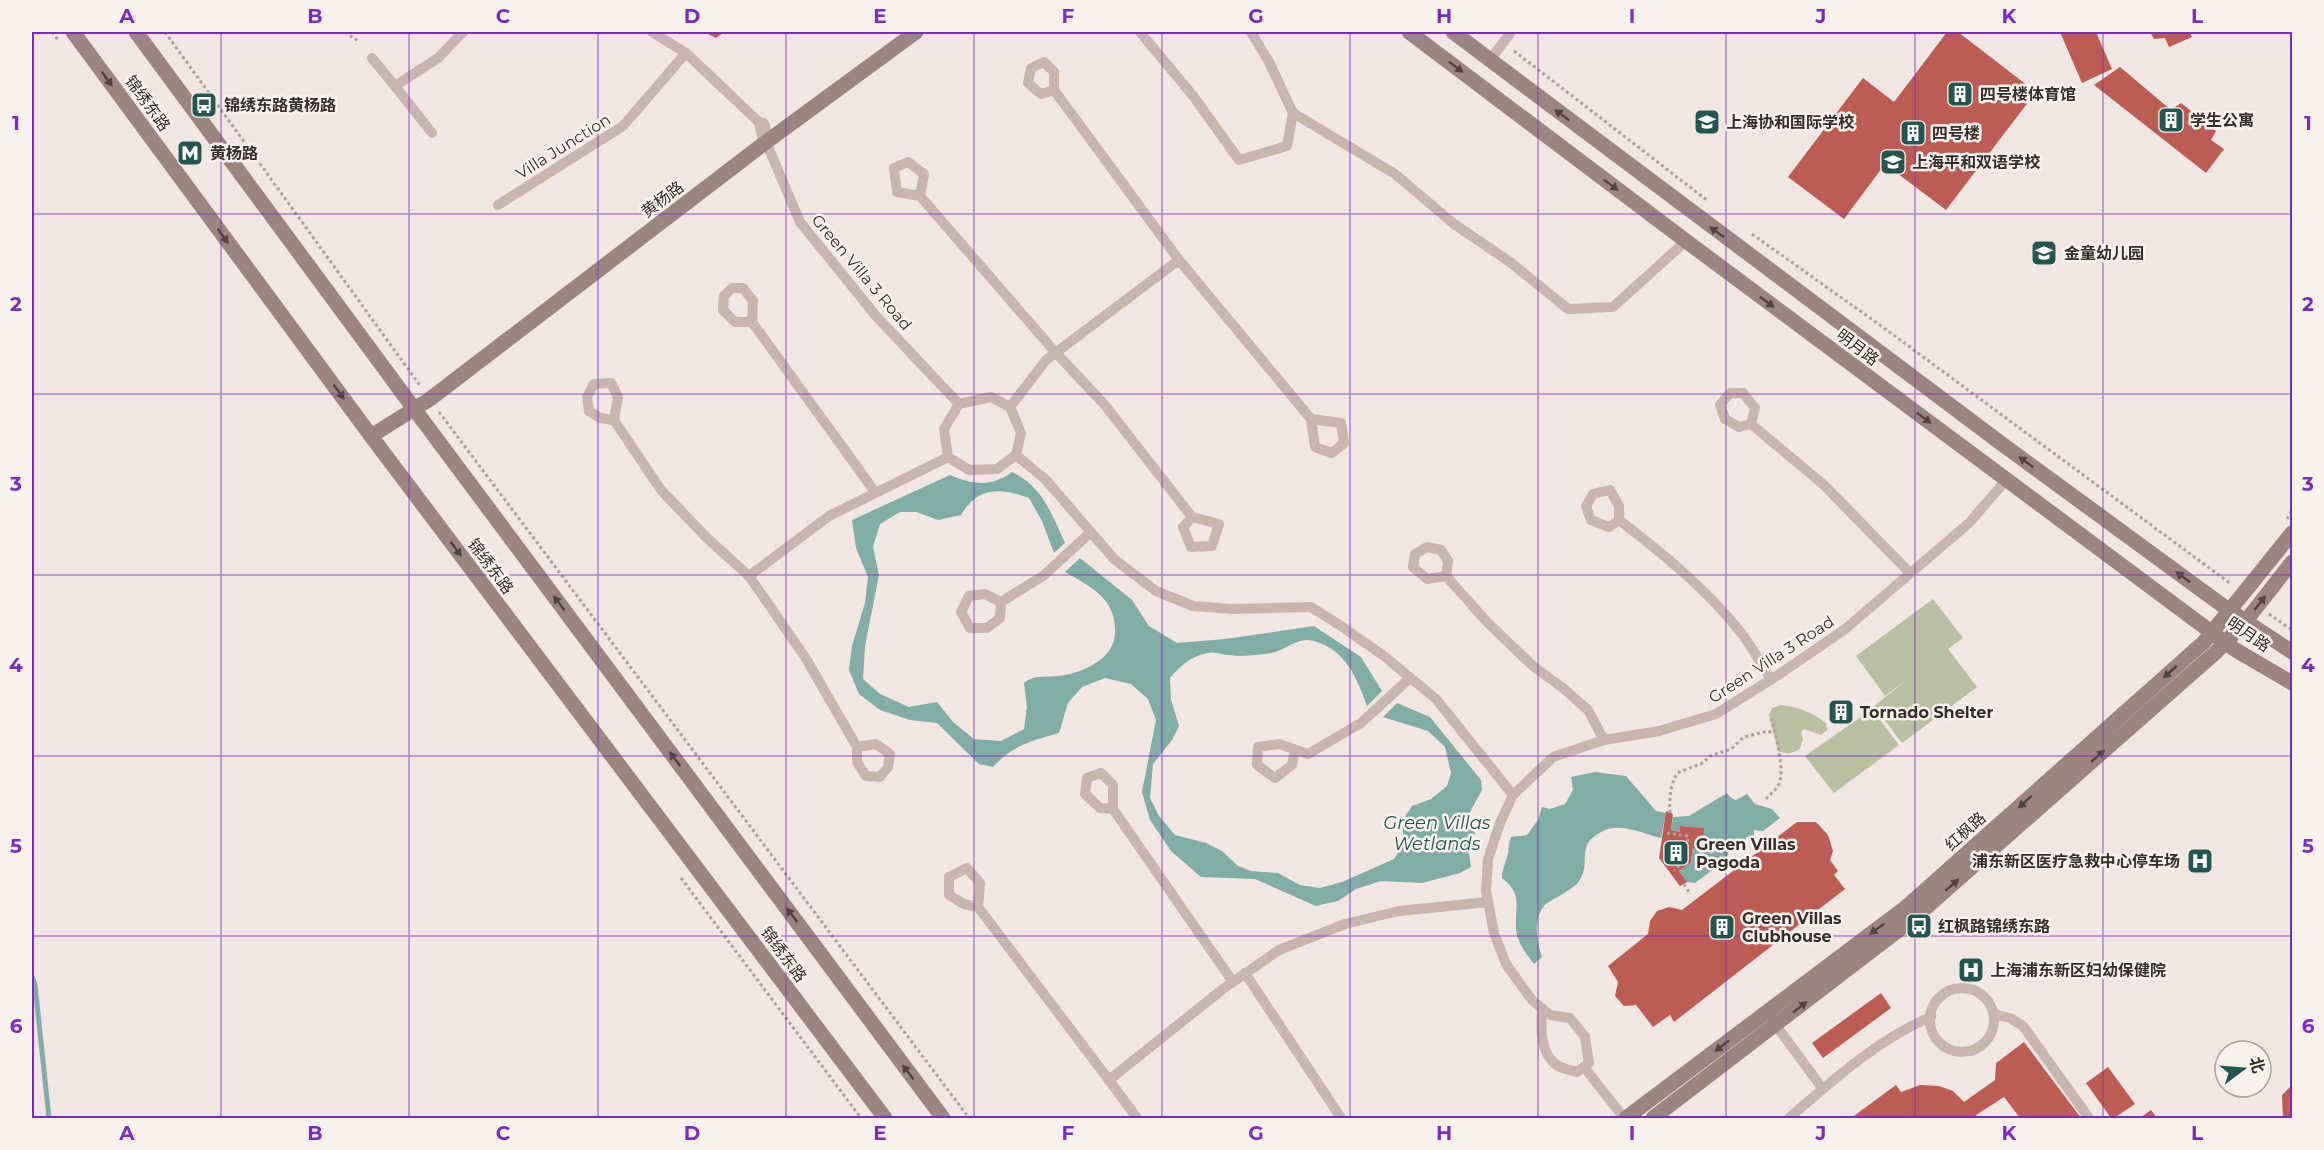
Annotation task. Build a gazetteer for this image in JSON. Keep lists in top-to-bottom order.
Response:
{
  "streets": {
    "street": [
      "锦绣东路",
      "黄杨路",
      "明月路",
      "红枫路"
    ],
    "lane": ["Villa Junction", "Green Villa 3 Road"]
  },
  "crossings": [
    ["锦绣东路", "黄杨路"],
    ["黄杨路", "Green Villa 3 Road"],
    ["Green Villa 3 Road", "明月路"],
    ["明月路", "红枫路"]
  ],
  "water": ["Green Villas Wetlands"],
  "places": {
    "building": [
      "四号楼体育馆",
      "学生公寓",
      "四号楼",
      "Tornado Shelter",
      "Green Villas Pagoda",
      "Green Villas Clubhouse"
    ],
    "bus stop": ["锦绣东路黄杨路", "红枫路锦绣东路"],
    "school or university": ["上海协和国际学校", "上海平和双语学校", "金童幼儿园"],
    "metro station": ["黄杨路"],
    "hospital": ["浦东新区医疗急救中心停车场", "上海浦东新区妇幼保健院"]
  },
  "north": "right",
  "grid": {
    "columns": [
      "A",
      "B",
      "C",
      "D",
      "E",
      "F",
      "G",
      "H",
      "I",
      "J",
      "K",
      "L"
    ],
    "rows": [
      "1",
      "2",
      "3",
      "4",
      "5",
      "6"
    ]
  }
}
